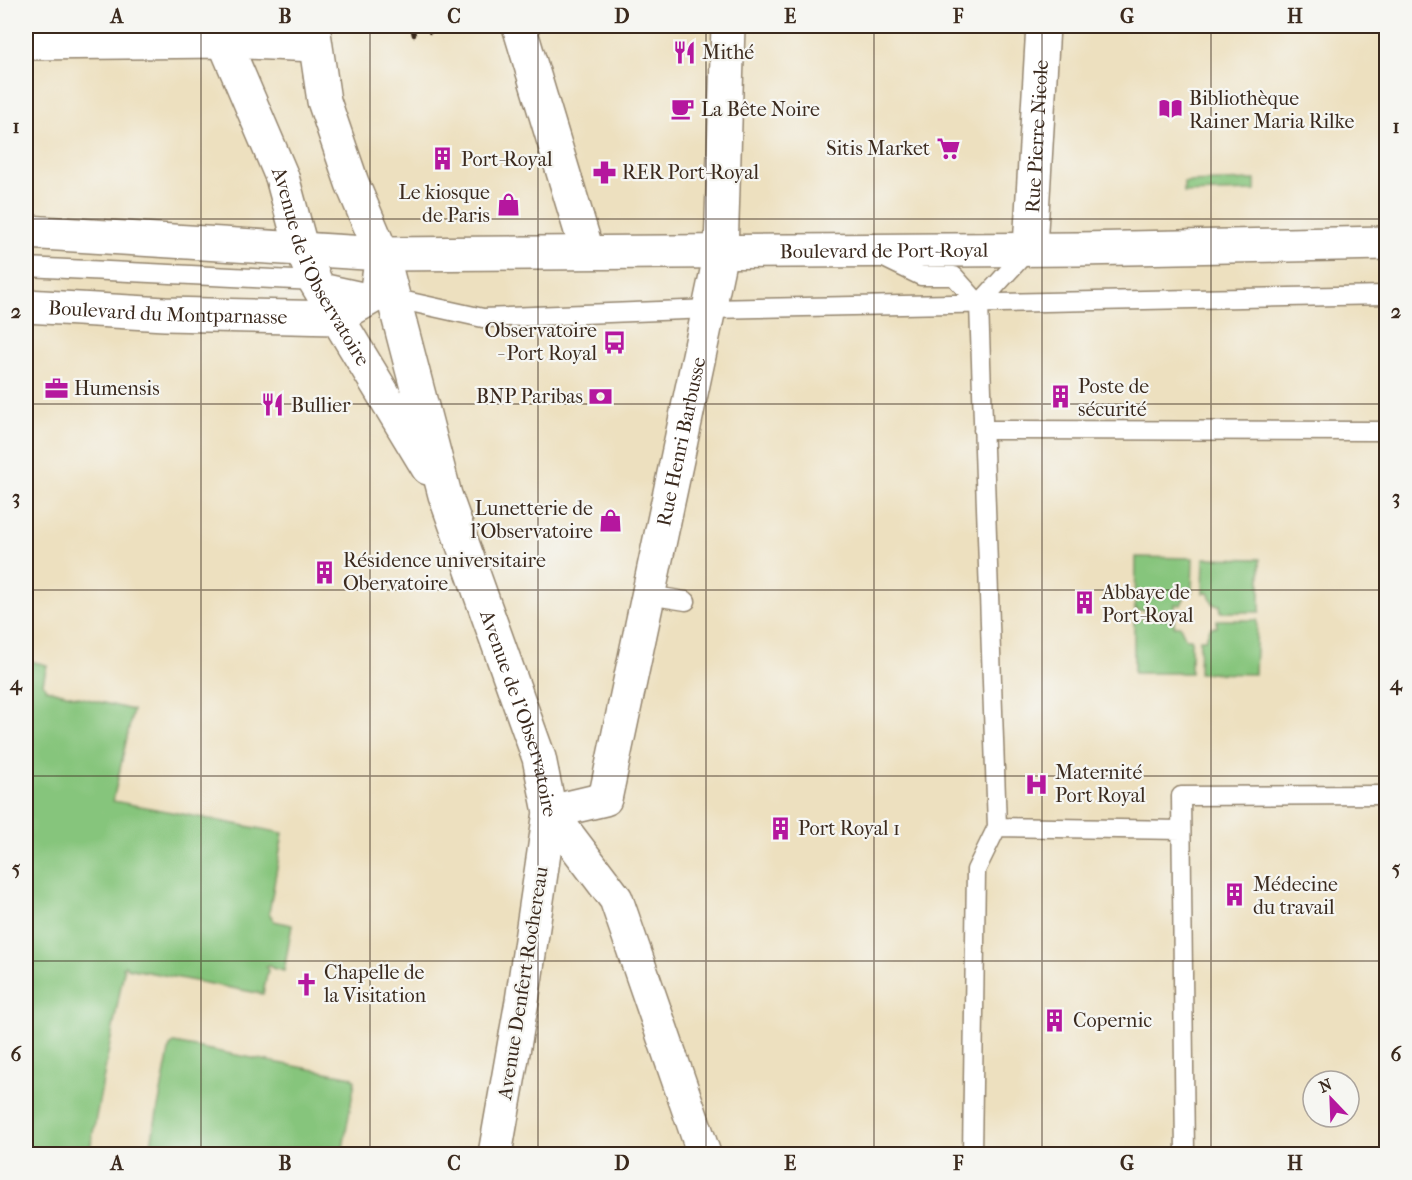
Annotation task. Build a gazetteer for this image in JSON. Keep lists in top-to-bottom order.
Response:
{
  "streets": {
    "main road": [
      "Rue Pierre Nicole",
      "Boulevard de Port-Royal",
      "Avenue de l'Observatoire",
      "Boulevard du Montparnasse",
      "Rue Henri Barbusse",
      "Avenue Denfert-Rochereau"
    ]
  },
  "crossings": [
    ["Rue Pierre Nicole", "Boulevard de Port-Royal"],
    ["Boulevard de Port-Royal", "Avenue de l'Observatoire"],
    ["Boulevard de Port-Royal", "Rue Henri Barbusse"],
    ["Avenue de l'Observatoire", "Boulevard du Montparnasse"],
    ["Avenue de l'Observatoire", "Rue Henri Barbusse"],
    ["Avenue de l'Observatoire", "Avenue Denfert-Rochereau"],
    ["Rue Henri Barbusse", "Avenue Denfert-Rochereau"]
  ],
  "places": {
    "restaurant": ["Mithé", "Bullier"],
    "cafe": ["La Bête Noire"],
    "library": ["Bibliothèque Rainer Maria Rilke"],
    "supermarket": ["Sitis Market"],
    "building": [
      "Port-Royal",
      "Poste de sécurité",
      "Résidence universitaire Obervatoire",
      "Abbaye de Port-Royal",
      "Port Royal 1",
      "Médecine du travail",
      "Copernic"
    ],
    "pharmacy": ["RER Port-Royal"],
    "shop": ["Le kiosque de Paris", "Lunetterie de l'Observatoire"],
    "bus stop": ["Observatoire - Port Royal"],
    "office": ["Humensis"],
    "bank": ["BNP Paribas"],
    "hospital": ["Maternité Port Royal"],
    "church": ["Chapelle de la Visitation"]
  },
  "north": "top left",
  "grid": {
    "columns": [
      "A",
      "B",
      "C",
      "D",
      "E",
      "F",
      "G",
      "H"
    ],
    "rows": [
      "1",
      "2",
      "3",
      "4",
      "5",
      "6"
    ]
  }
}
